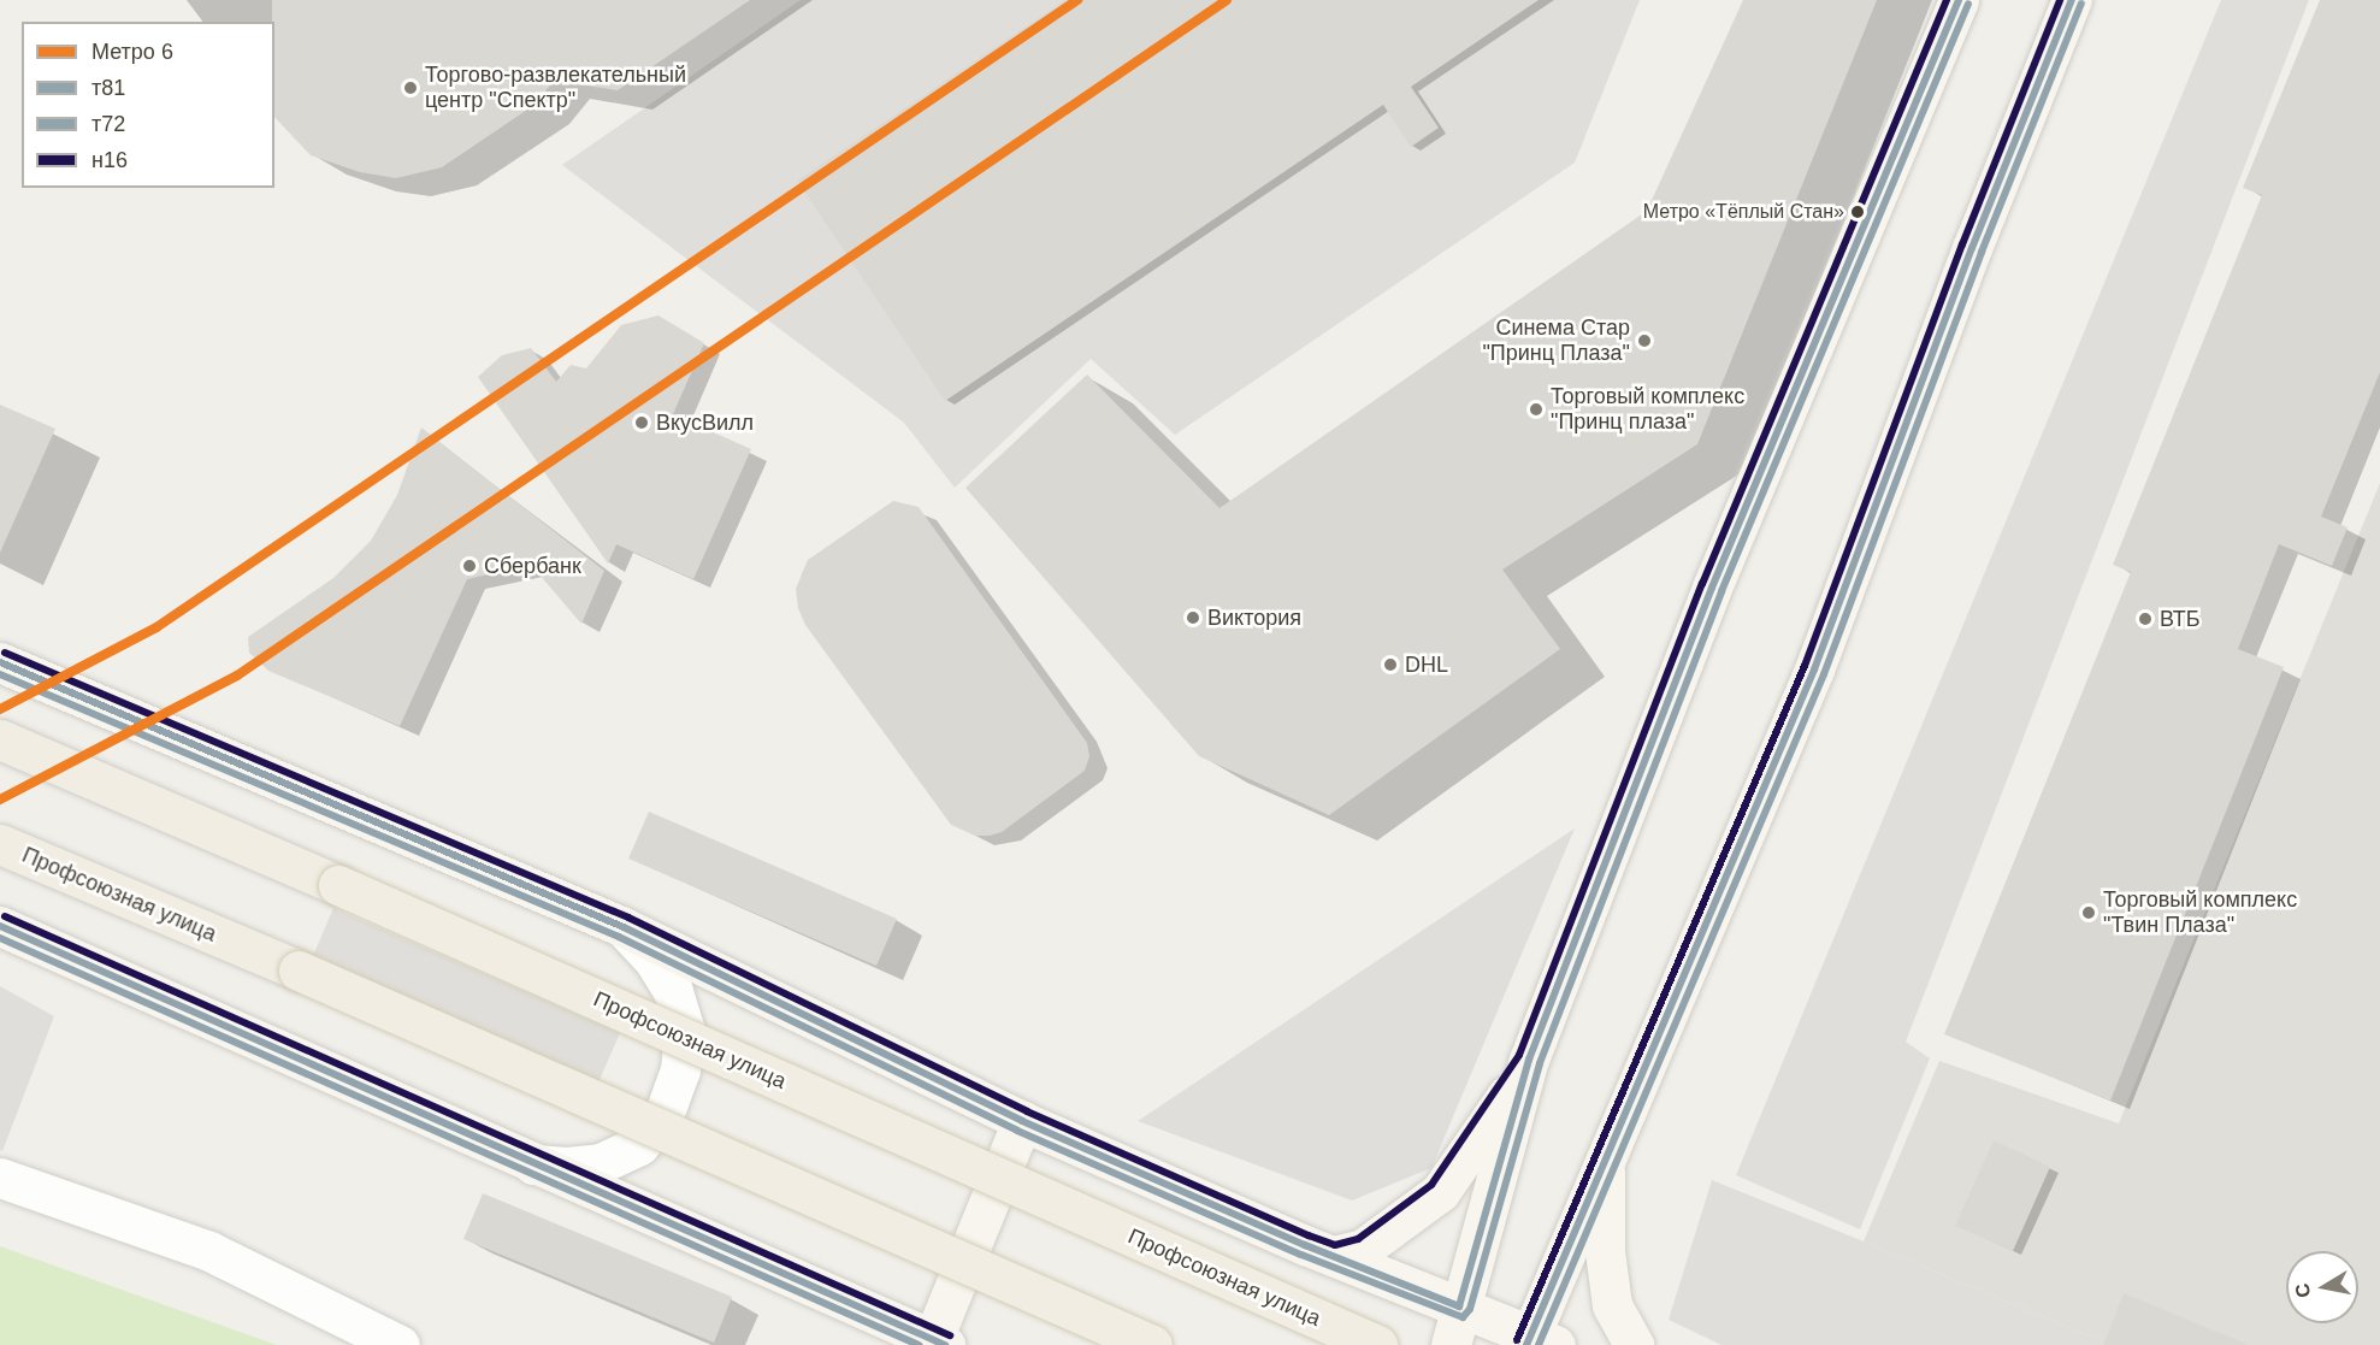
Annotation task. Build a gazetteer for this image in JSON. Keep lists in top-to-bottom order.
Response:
{
  "streets": {
    "main road": ["Профсоюзная улица"]
  },
  "places": [
    "Торгово-развлекательный центр \"Спектр\"",
    "Метро «Тёплый Стан»",
    "Синема Стар \"Принц Плаза\"",
    "Торговый комплекс \"Принц плаза\"",
    "ВкусВилл",
    "Сбербанк",
    "Виктория",
    "ВТБ",
    "DHL",
    "Торговый комплекс \"Твин Плаза\""
  ],
  "lines": [
    "metro line 6",
    "transit line т81",
    "transit line н16",
    "transit line т72"
  ],
  "legend": [
    "Метро 6",
    "т81",
    "т72",
    "н16"
  ],
  "north": "left"
}
